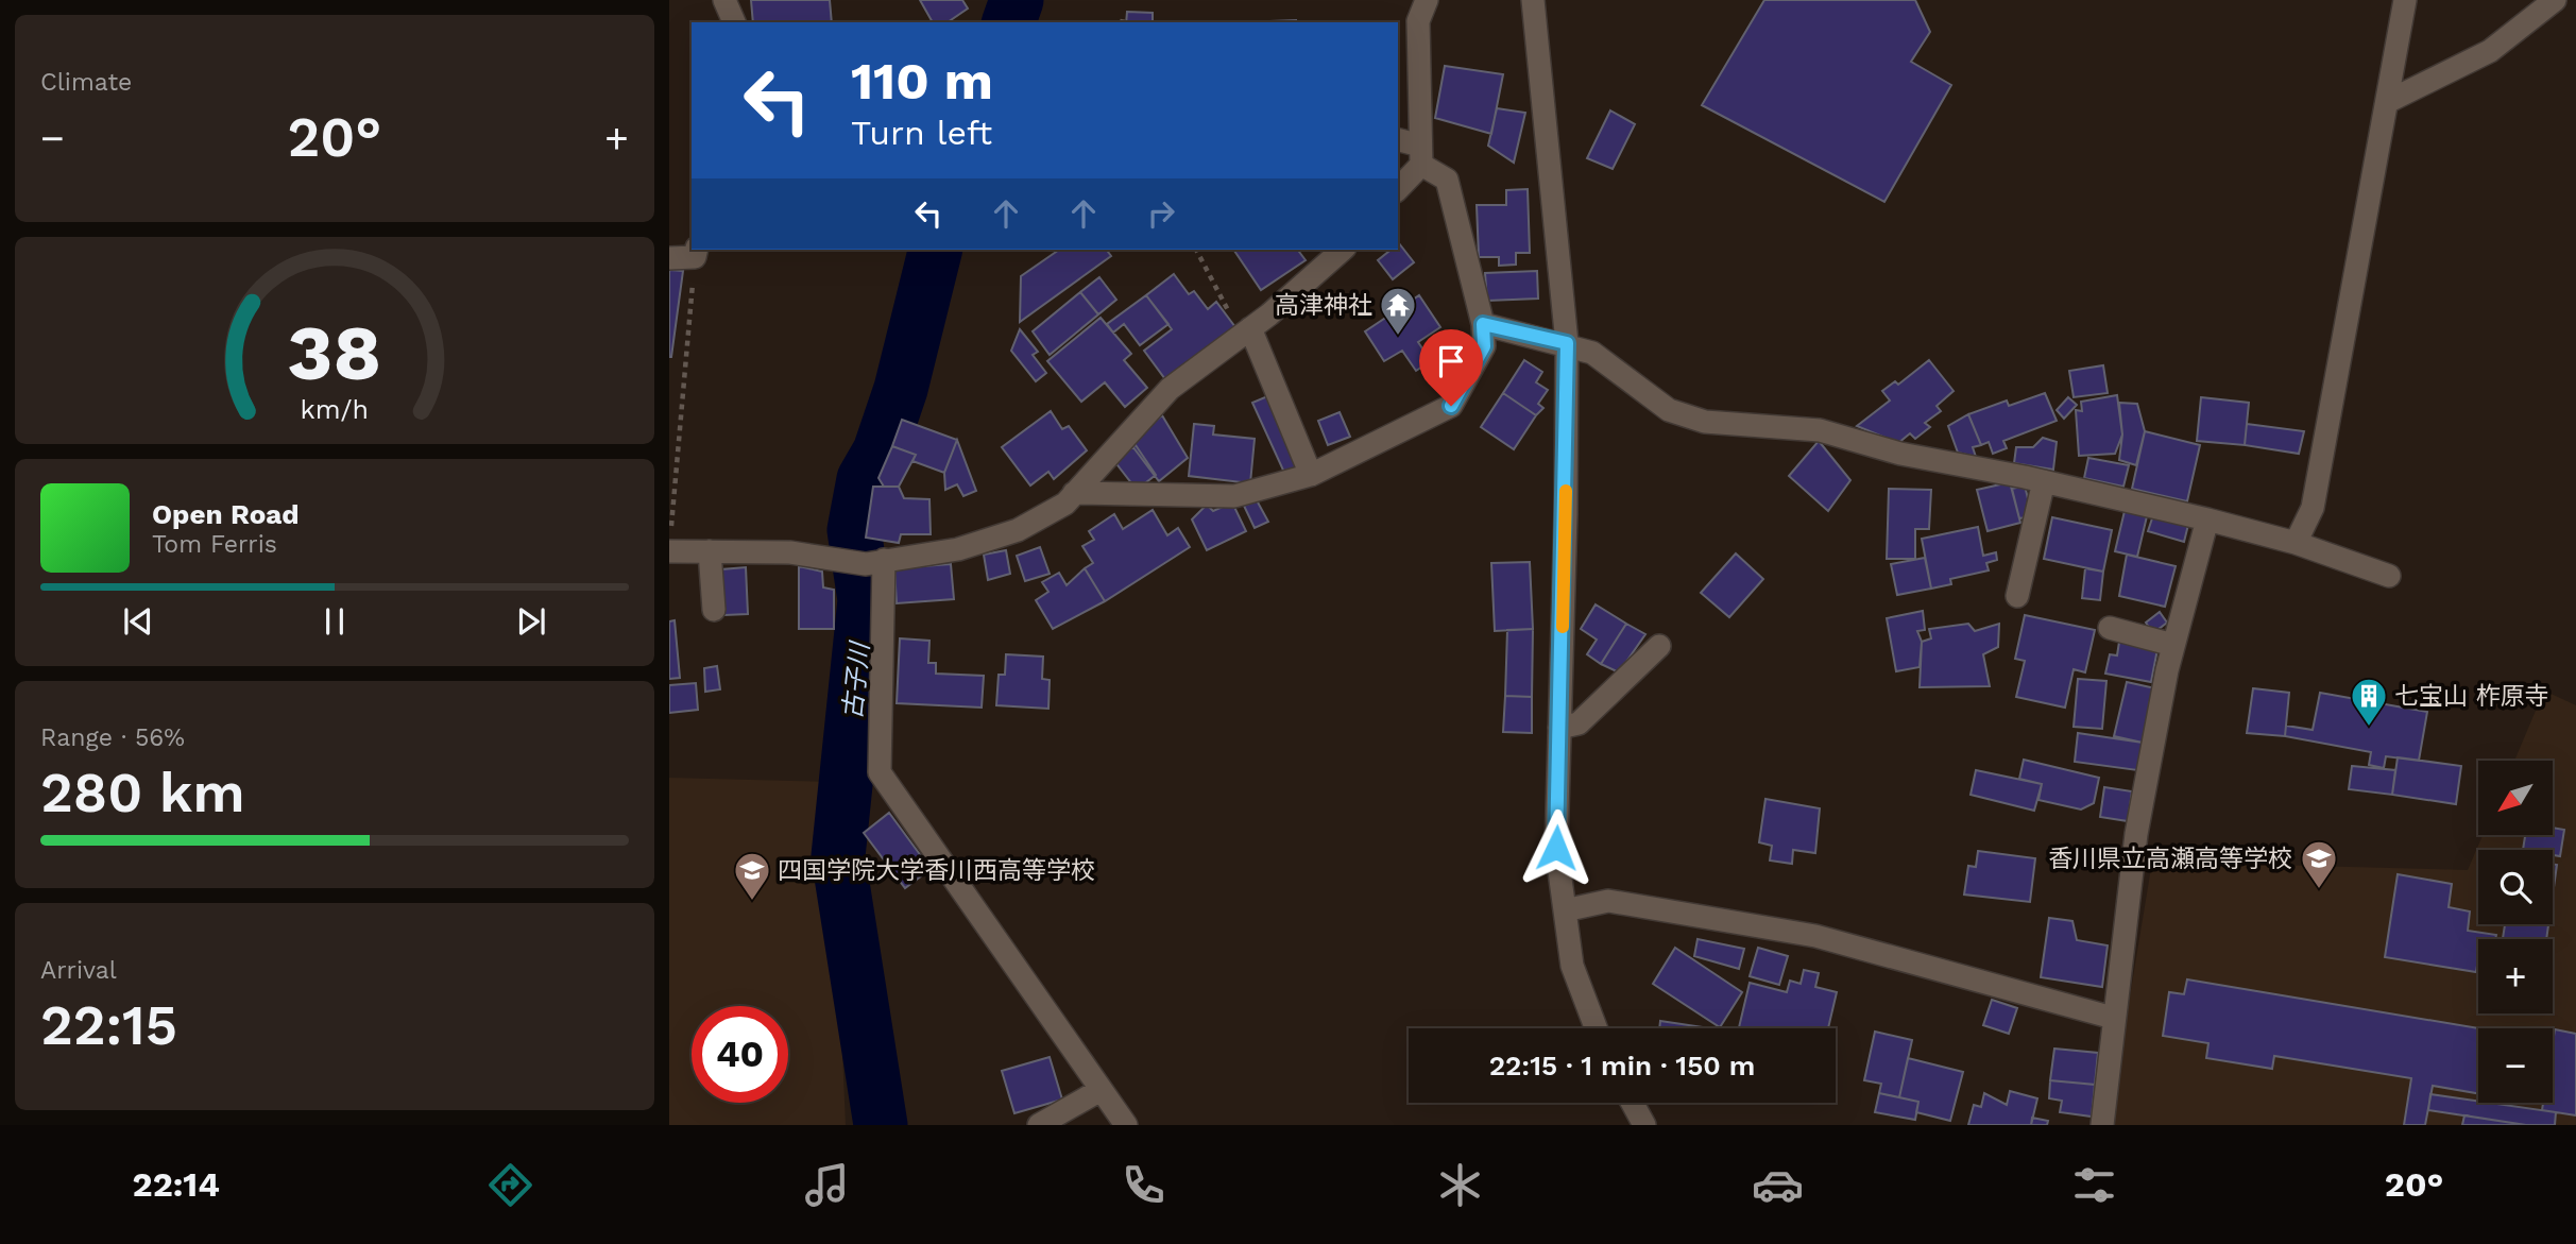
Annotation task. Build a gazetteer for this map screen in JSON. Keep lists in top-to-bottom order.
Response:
{
  "water": ["古子川"],
  "places": {
    "temple": ["高津神社"],
    "building": ["七宝山 柞原寺"],
    "school or university": ["香川県立高瀬高等学校", "四国学院大学香川西高等学校"]
  },
  "north": "bottom left",
  "page": {
    "tile": [
      "Climate",
      ["Range · 56%", "280 km"],
      ["Arrival", "22:15"]
    ],
    "turn": ["110 m", "Turn left"],
    "heat": ["−", "20°", "+"],
    "song": ["Open Road", "Tom Ferris"],
    "map_buttons": ["+", "−"],
    "limit": "40",
    "trip": "22:15 · 1 min · 150 m",
    "tabs": ["22:14", "20°"],
    "gauge": ["38", "km/h"]
  }
}
